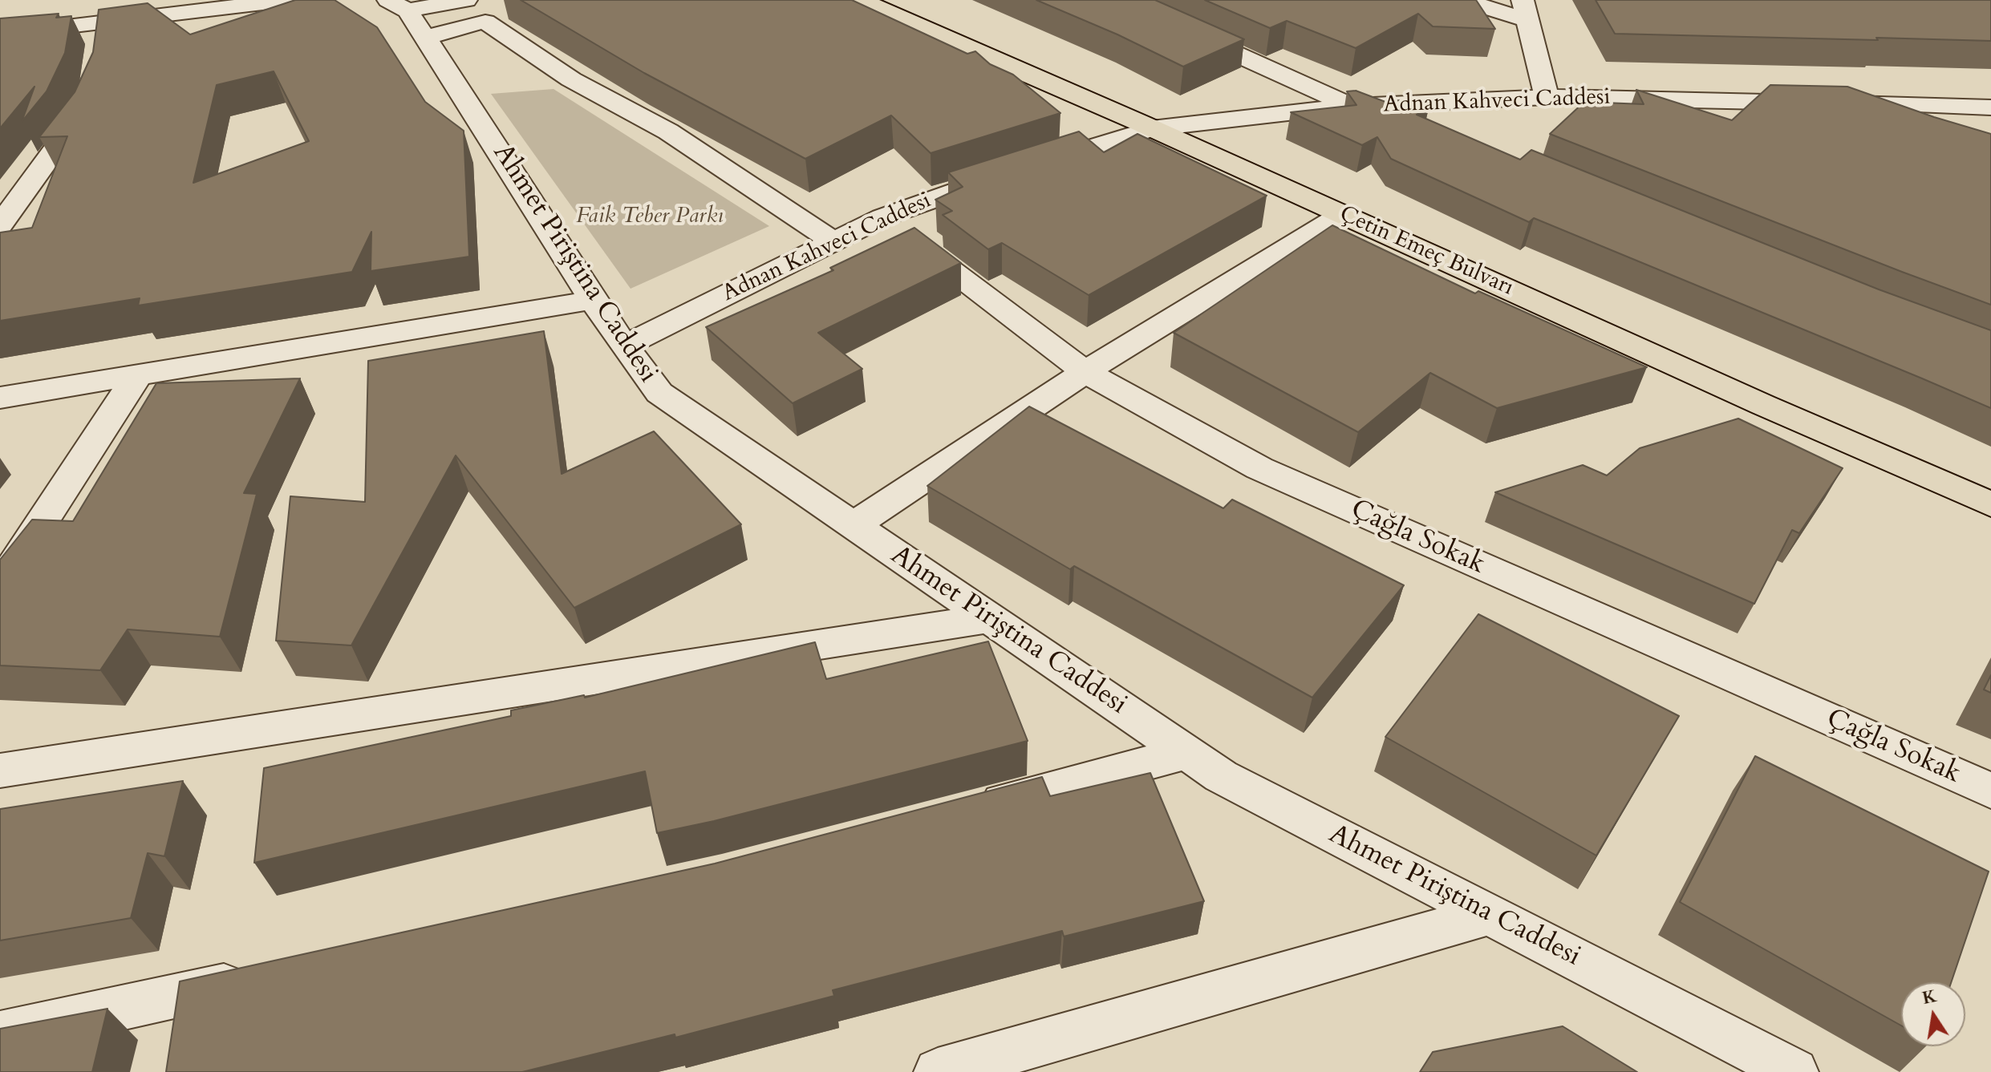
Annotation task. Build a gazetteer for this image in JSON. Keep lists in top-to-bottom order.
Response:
{
  "streets": {
    "main road": ["Çetin Emeç Bulvarı"],
    "street": ["Adnan Kahveci Caddesi", "Ahmet Piriştina Caddesi", "Çağla Sokak"]
  },
  "crossings": [
    ["Adnan Kahveci Caddesi", "Çetin Emeç Bulvarı"],
    ["Adnan Kahveci Caddesi", "Ahmet Piriştina Caddesi"],
    ["Adnan Kahveci Caddesi", "Çağla Sokak"]
  ],
  "parks": ["Faik Teber Parkı"],
  "north": "top"
}
